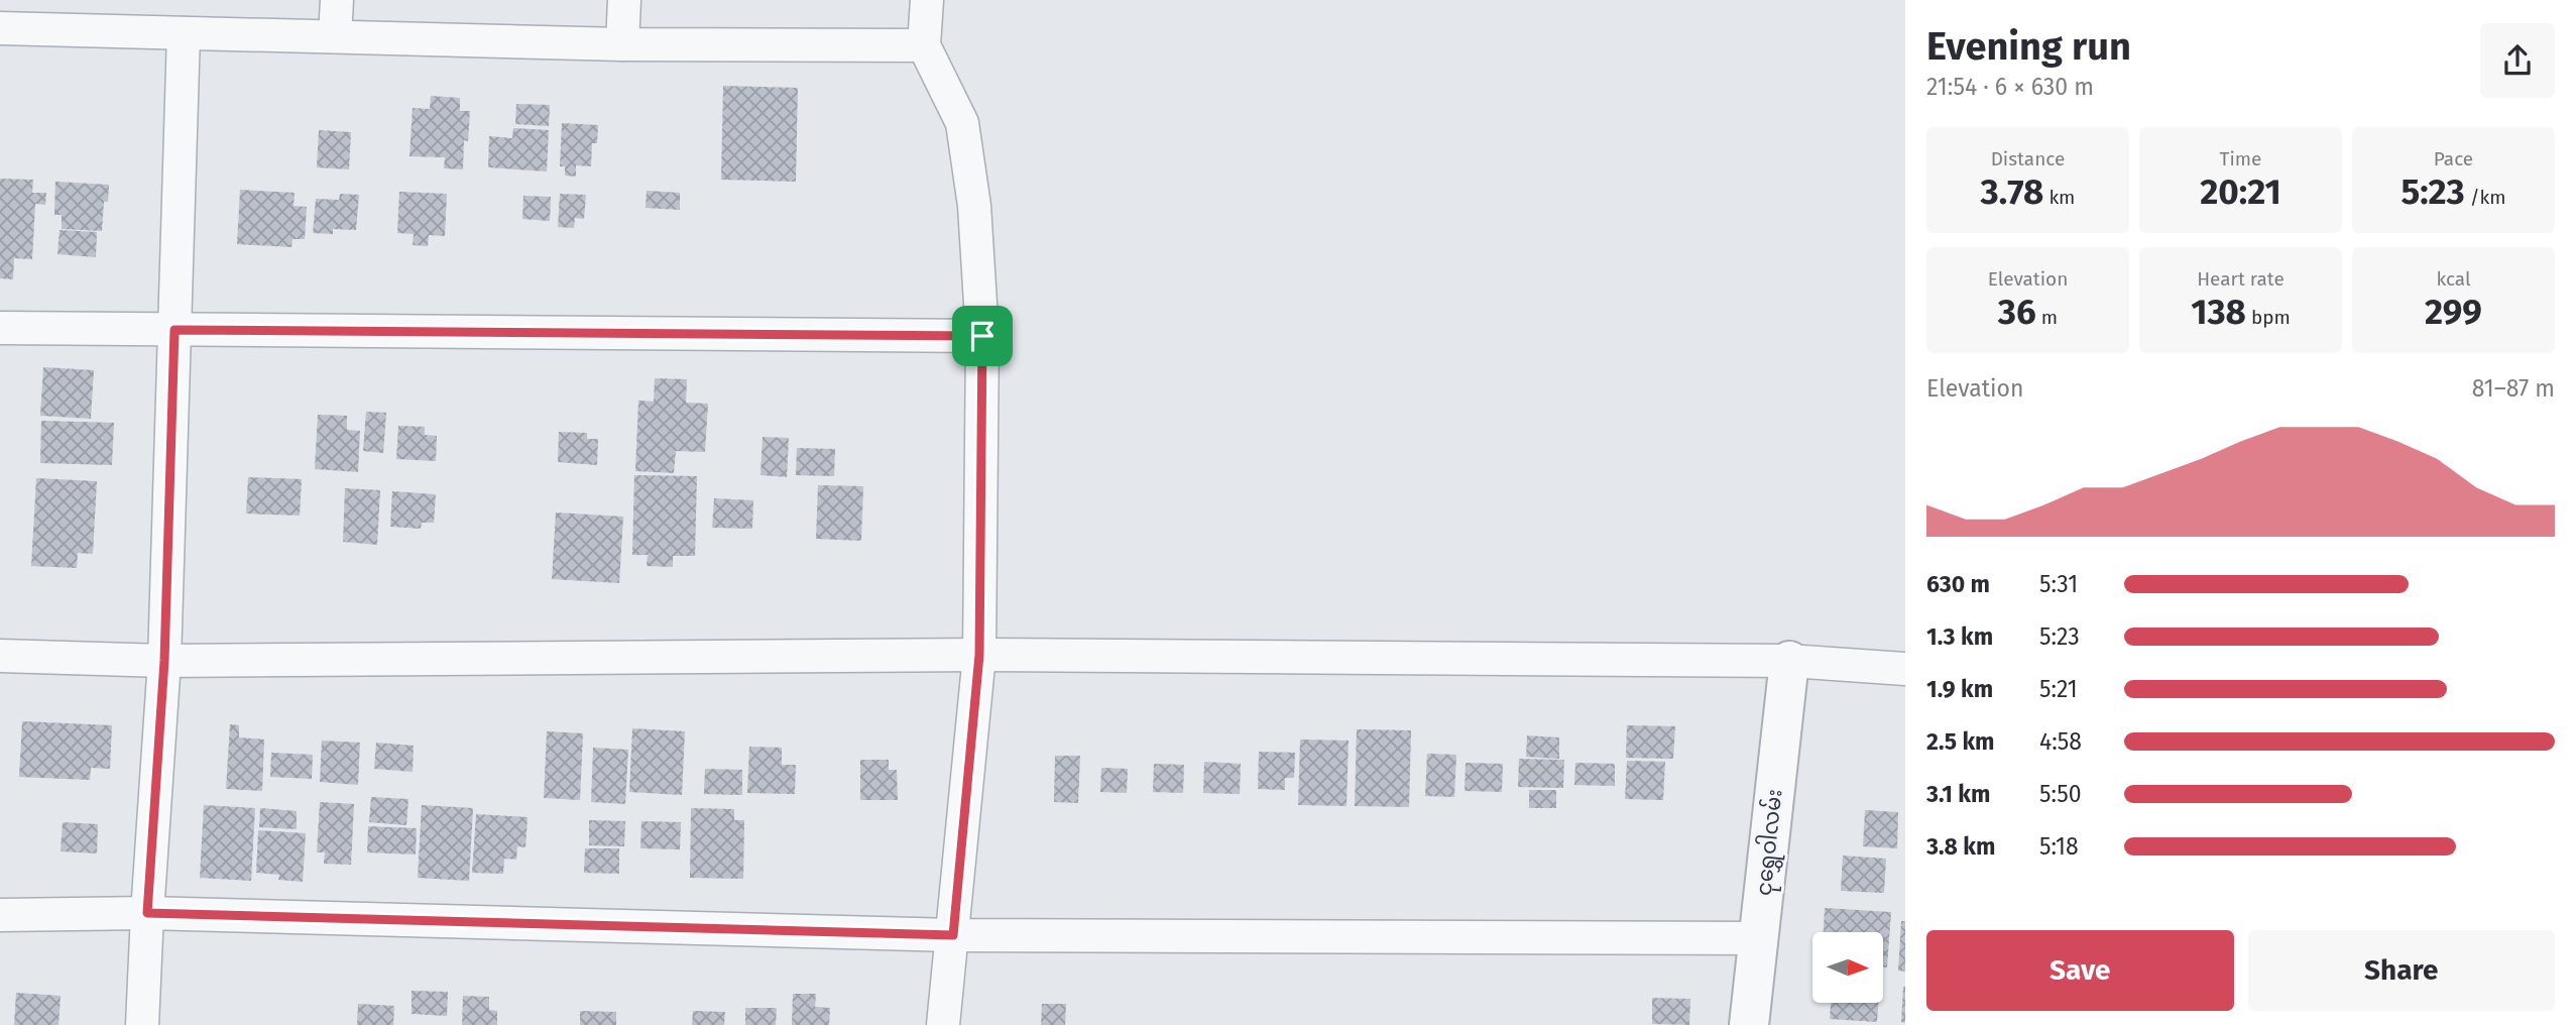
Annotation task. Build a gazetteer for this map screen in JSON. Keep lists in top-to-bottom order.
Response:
{
  "streets": {
    "street": ["ငုရွှေဝါလမ်း"]
  },
  "north": "right",
  "page": {
    "heading": ["Evening run", "21:54 · 6 × 630 m"],
    "stats": [
      ["Distance", "3.78 km"],
      ["Time", "20:21"],
      ["Pace", "5:23 /km"],
      ["Elevation", "36 m"],
      ["Heart rate", "138 bpm"],
      ["kcal", "299"]
    ],
    "chart": ["Elevation", "81–87 m"],
    "list": [
      {
        "name": "630 m",
        "note": "5:31"
      },
      {
        "name": "1.3 km",
        "note": "5:23"
      },
      {
        "name": "1.9 km",
        "note": "5:21"
      },
      {
        "name": "2.5 km",
        "note": "4:58"
      },
      {
        "name": "3.1 km",
        "note": "5:50"
      },
      {
        "name": "3.8 km",
        "note": "5:18"
      }
    ],
    "buttons": ["Save", "Share"]
  }
}
